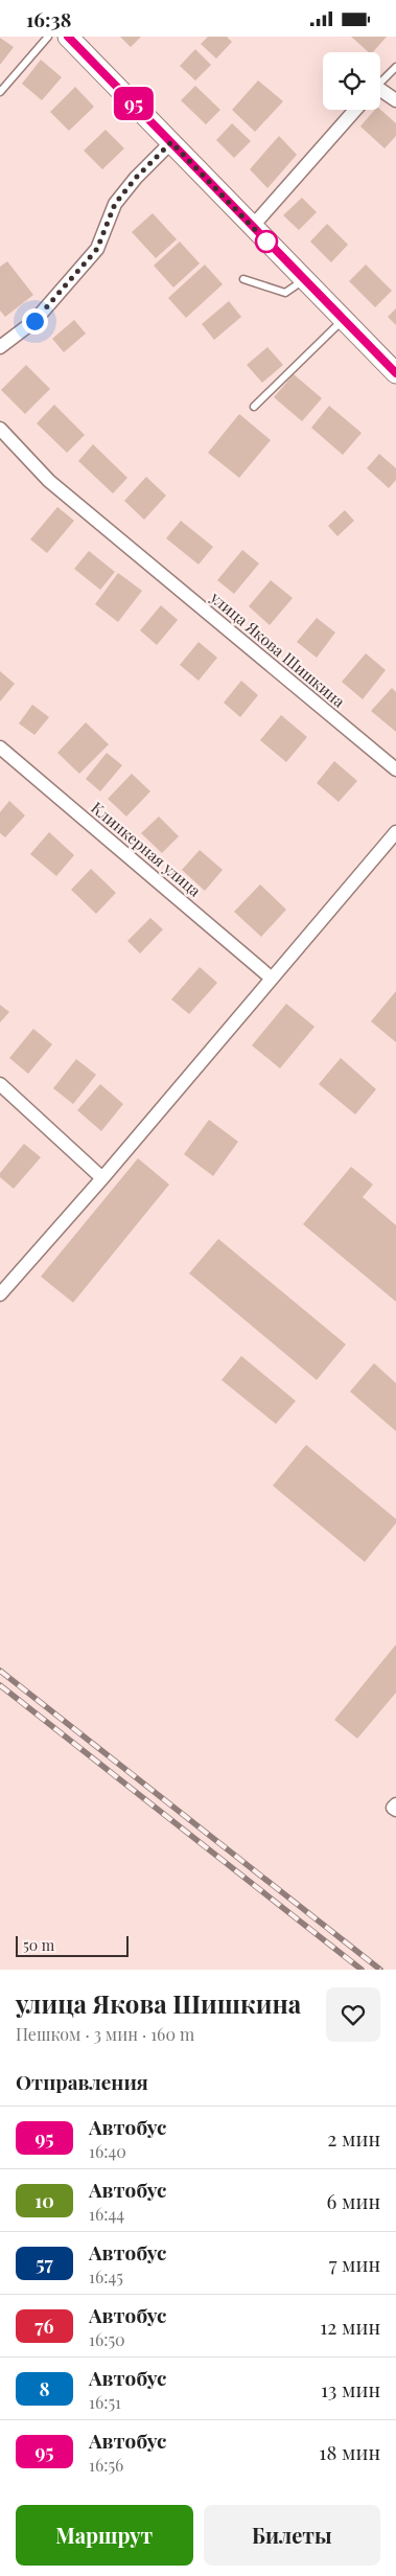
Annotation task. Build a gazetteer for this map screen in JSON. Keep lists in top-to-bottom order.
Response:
{
  "streets": {
    "street": ["улица Якова Шишкина", "Клинкерная улица"]
  },
  "lines": ["bus line 95"],
  "scale_bar": "50 m",
  "page": {
    "status": "16:38",
    "on_map": "95",
    "scale": "50 m",
    "heading": [
      ["улица Якова Шишкина", "Пешком · 3 мин · 160 m"],
      "Отправления"
    ],
    "list": [
      {
        "mark": "95",
        "name": "Автобус",
        "note": "16:40",
        "value": "2 мин"
      },
      {
        "mark": "10",
        "name": "Автобус",
        "note": "16:44",
        "value": "6 мин"
      },
      {
        "mark": "57",
        "name": "Автобус",
        "note": "16:45",
        "value": "7 мин"
      },
      {
        "mark": "76",
        "name": "Автобус",
        "note": "16:50",
        "value": "12 мин"
      },
      {
        "mark": "8",
        "name": "Автобус",
        "note": "16:51",
        "value": "13 мин"
      },
      {
        "mark": "95",
        "name": "Автобус",
        "note": "16:56",
        "value": "18 мин"
      }
    ],
    "buttons": ["Маршрут", "Билеты"]
  }
}
